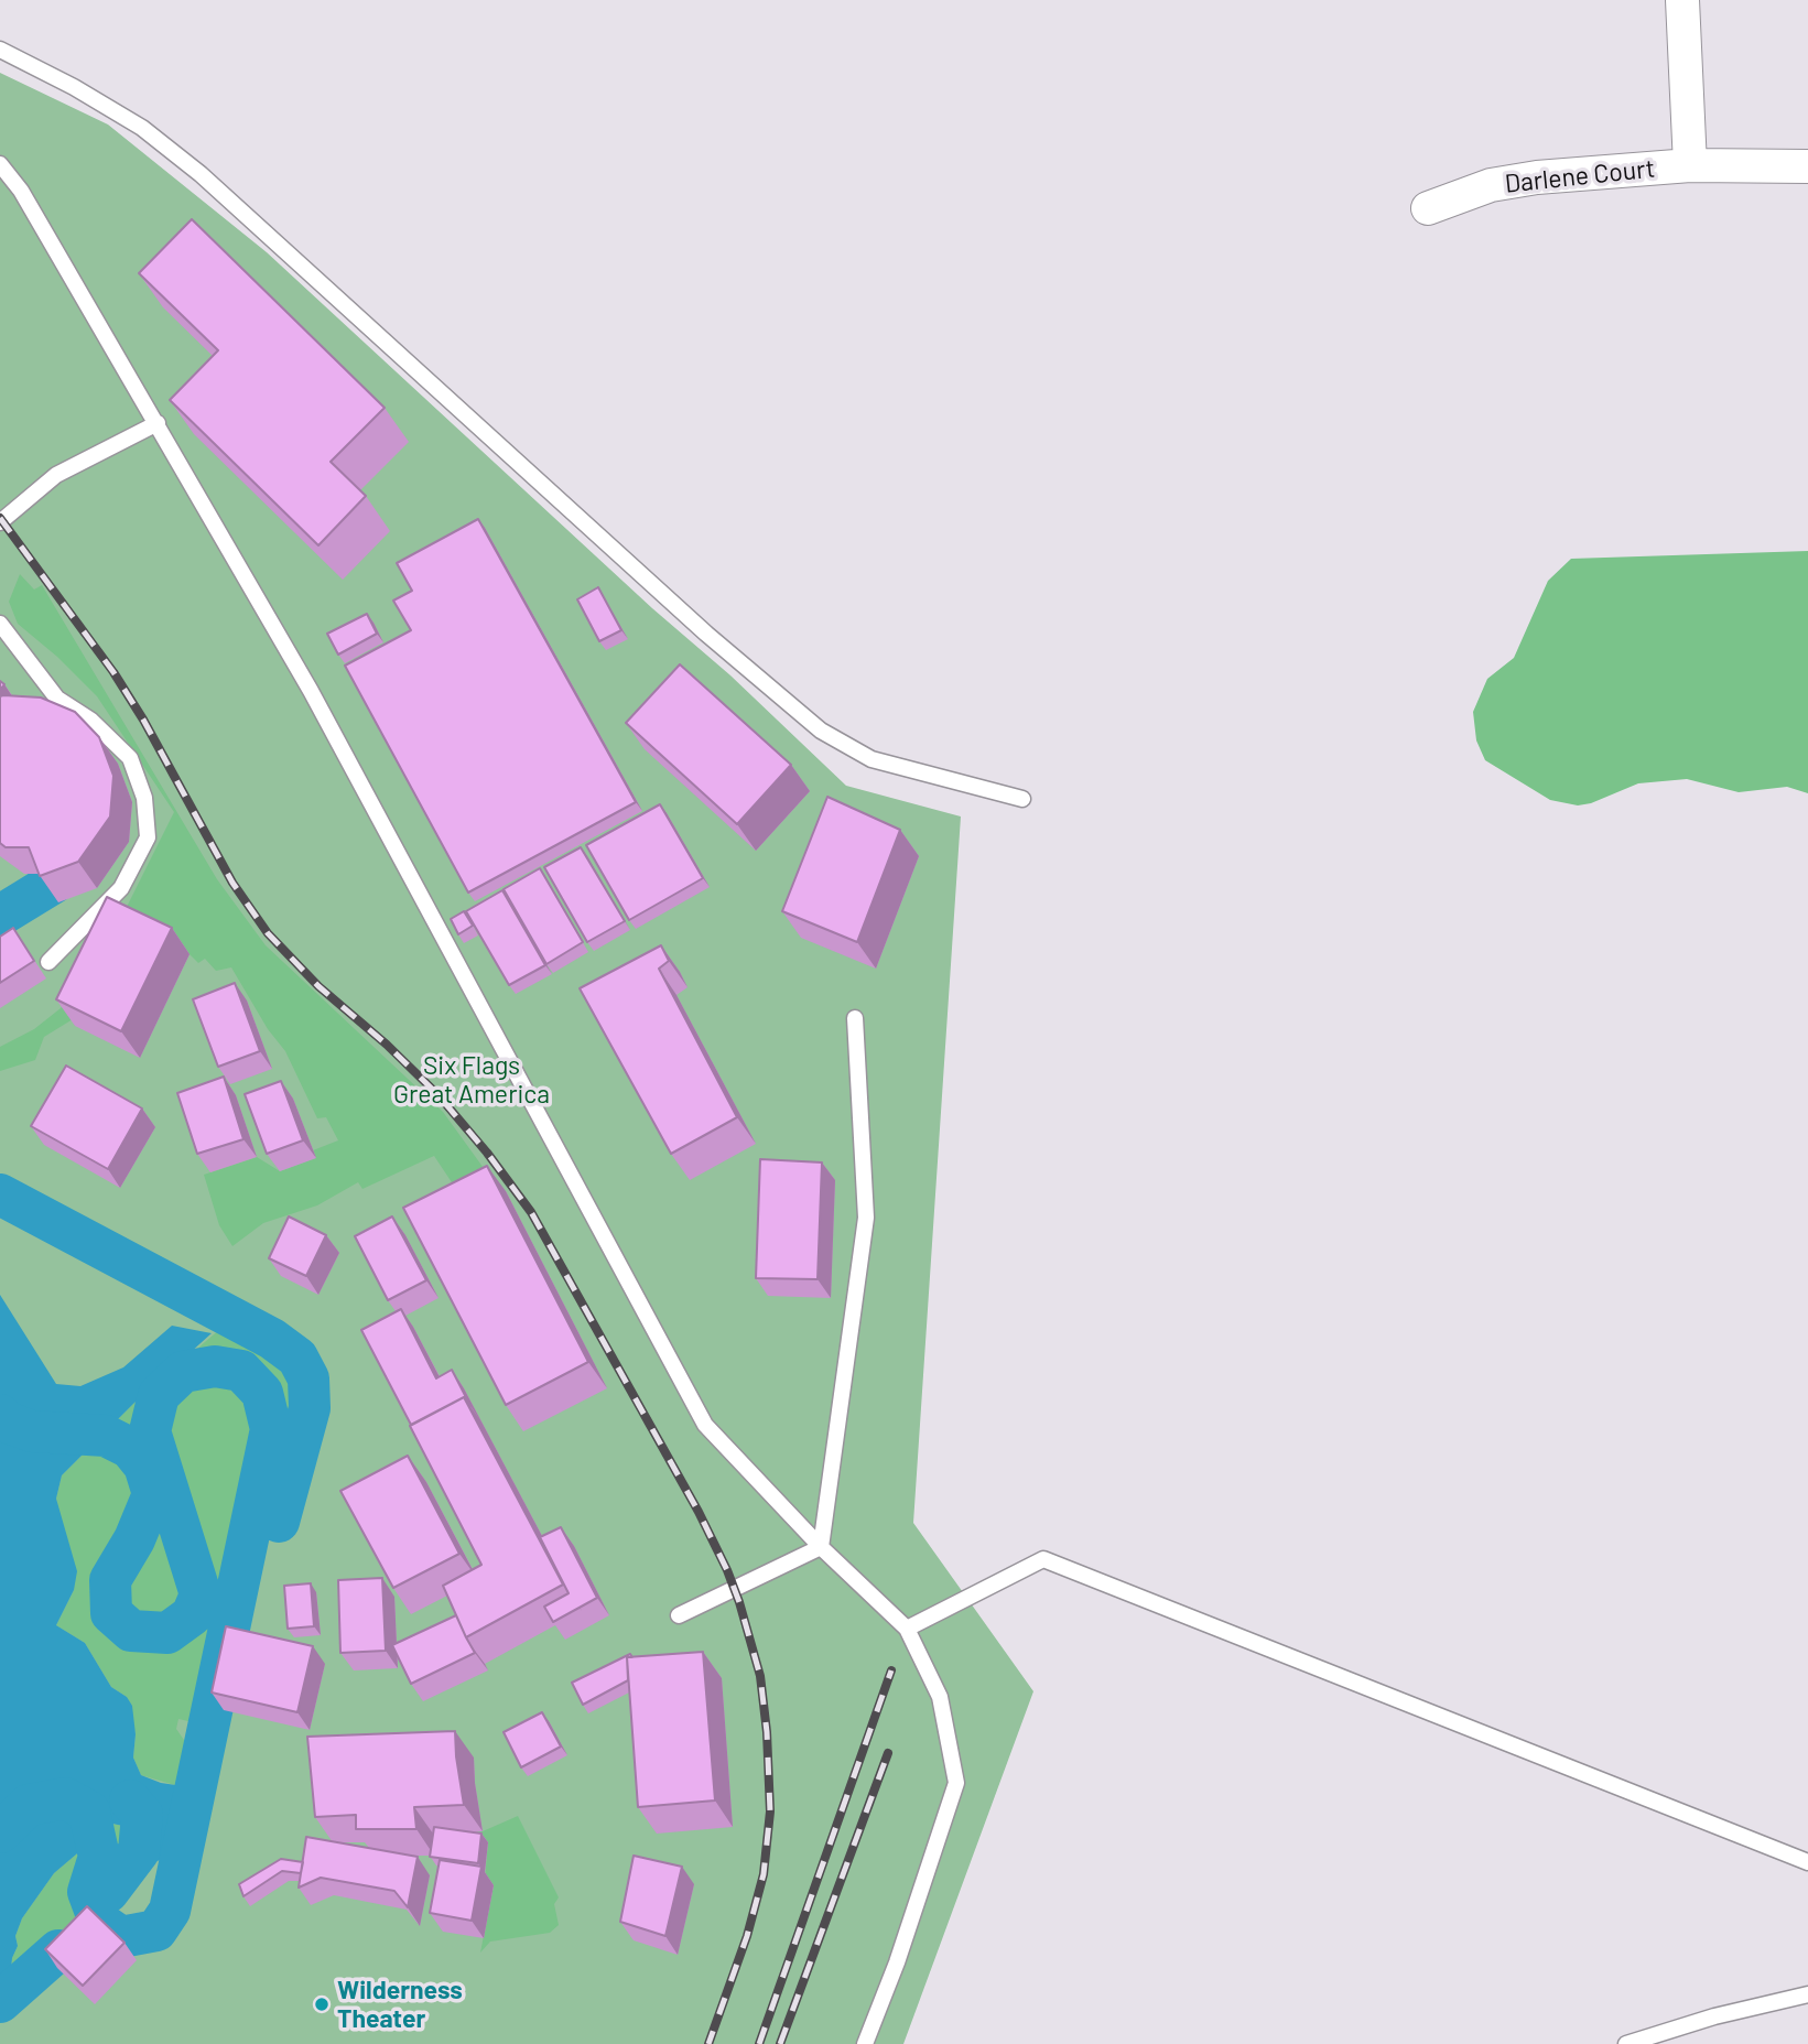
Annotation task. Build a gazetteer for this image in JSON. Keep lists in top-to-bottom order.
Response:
{
  "streets": {
    "street": ["Darlene Court"]
  },
  "parks": ["Six Flags Great America"],
  "places": ["Wilderness Theater"]
}
